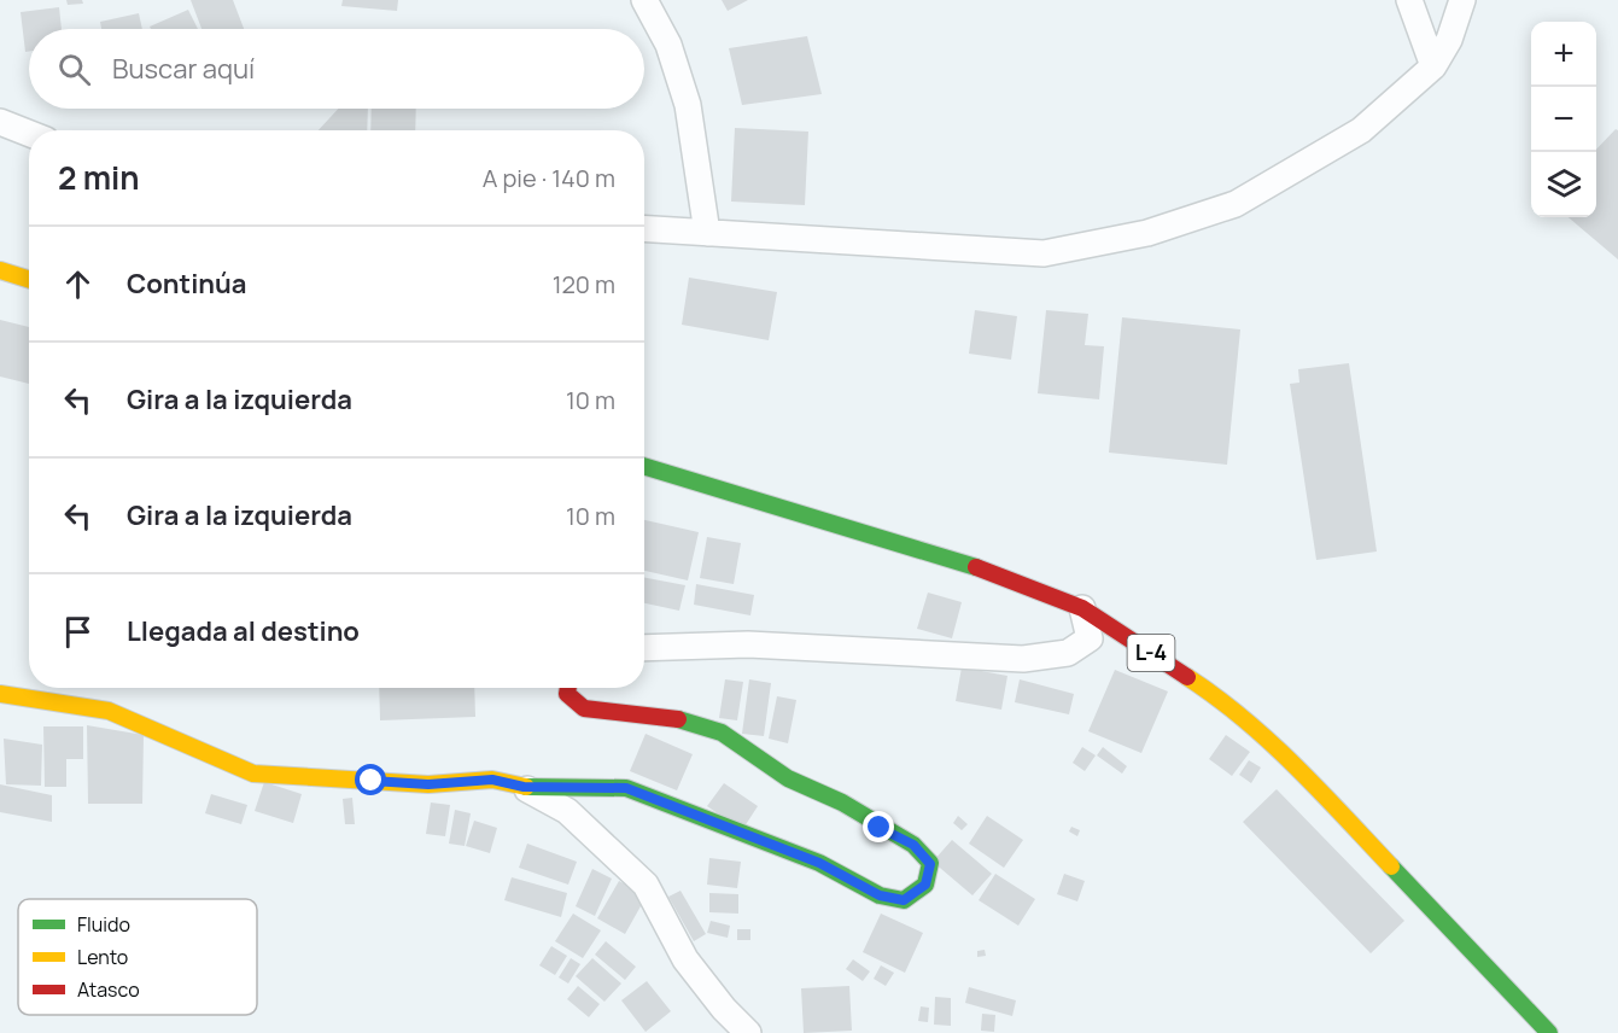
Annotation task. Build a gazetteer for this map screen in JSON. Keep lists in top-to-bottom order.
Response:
{
  "streets": {
    "street": ["L-4"]
  },
  "legend": ["Fluido", "Lento", "Atasco"],
  "page": {
    "map_buttons": ["+", "−"],
    "search": "Buscar aquí",
    "heading": ["2 min", "A pie · 140 m"],
    "list": [
      ["Continúa", "120 m"],
      ["Gira a la izquierda", "10 m"],
      ["Gira a la izquierda", "10 m"],
      "Llegada al destino"
    ]
  }
}
